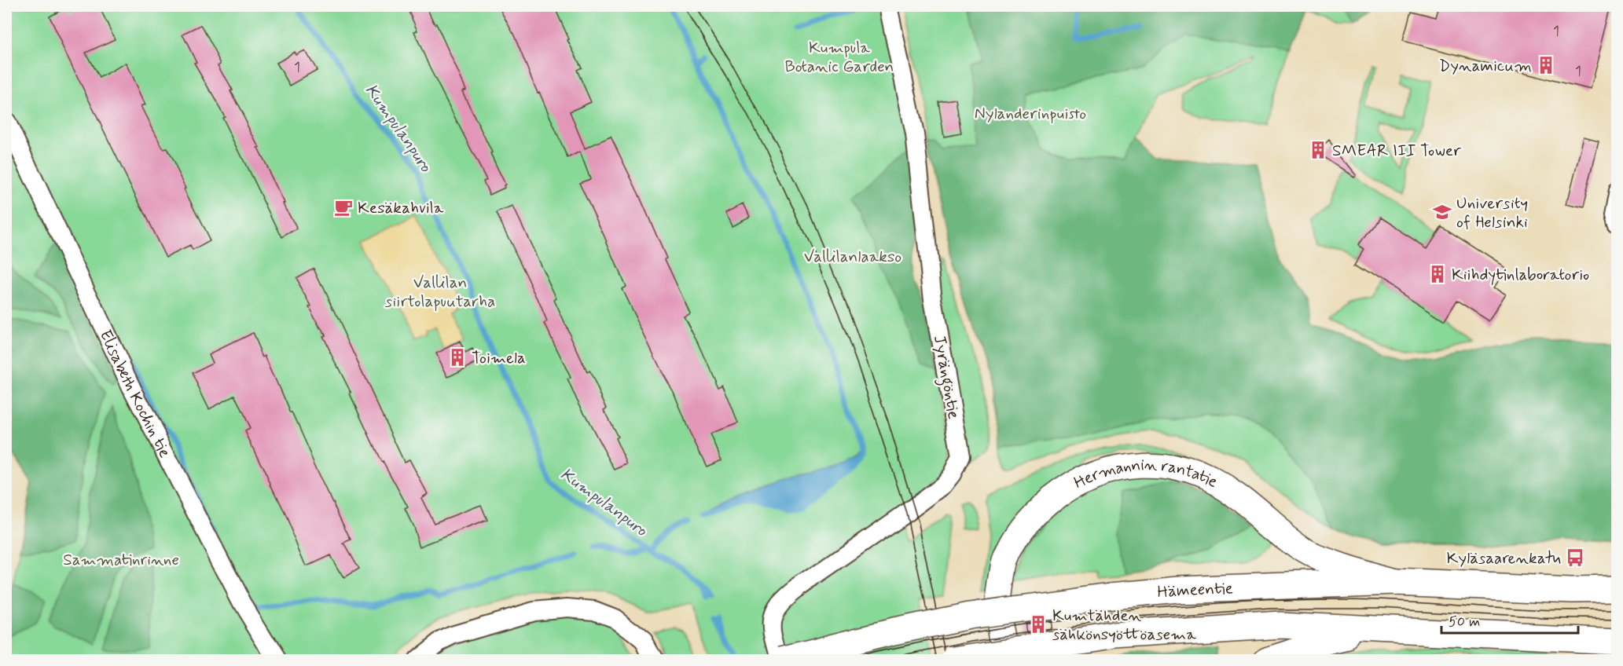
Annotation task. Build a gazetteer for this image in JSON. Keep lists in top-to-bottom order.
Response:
{
  "streets": {
    "main road": ["Hermannin rantatie", "Hämeentie"],
    "street": ["Jyrängöntie", "Elisabeth Kochin tie"]
  },
  "crossings": [
    ["Jyrängöntie", "Hämeentie"],
    ["Hermannin rantatie", "Hämeentie"]
  ],
  "water": ["Kumpulanpuro"],
  "parks": [
    "Kumpula Botanic Garden",
    "Nylanderinpuisto",
    "Vallilanlaakso",
    "Vallilan siirtolapuutarha",
    "Sammatinrinne"
  ],
  "places": {
    "building": [
      "Dynamicum",
      "SMEAR III Tower",
      "Kiihdytinlaboratorio",
      "Toimela",
      "Kumtähden sähkönsyöttöasema"
    ],
    "cafe": ["Kesäkahvila"],
    "school or university": ["University of Helsinki"],
    "bus stop": ["Kyläsaarenkatu"]
  },
  "house_numbers": ["1", "1", "1"],
  "scale_bar": "50 m"
}
